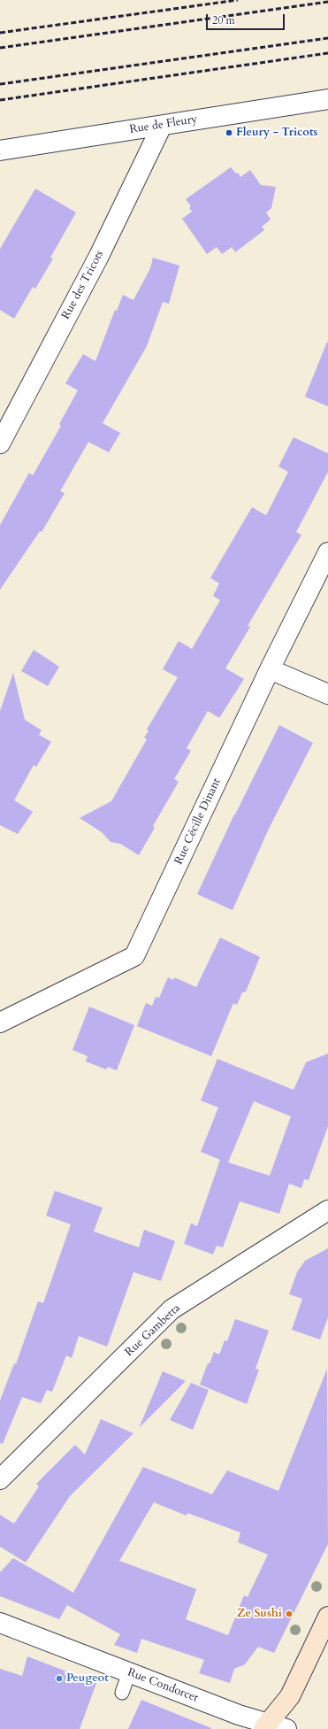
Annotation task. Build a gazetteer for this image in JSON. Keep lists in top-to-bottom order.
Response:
{
  "streets": {
    "street": [
      "Rue de Fleury",
      "Rue des Tricots",
      "Rue Cécille Dinant",
      "Rue Gambetta",
      "Rue Condorcet"
    ]
  },
  "crossings": [
    ["Rue de Fleury", "Rue des Tricots"]
  ],
  "places": ["Fleury - Tricots", "Ze Sushi", "Peugeot"],
  "scale_bar": "20 m"
}
